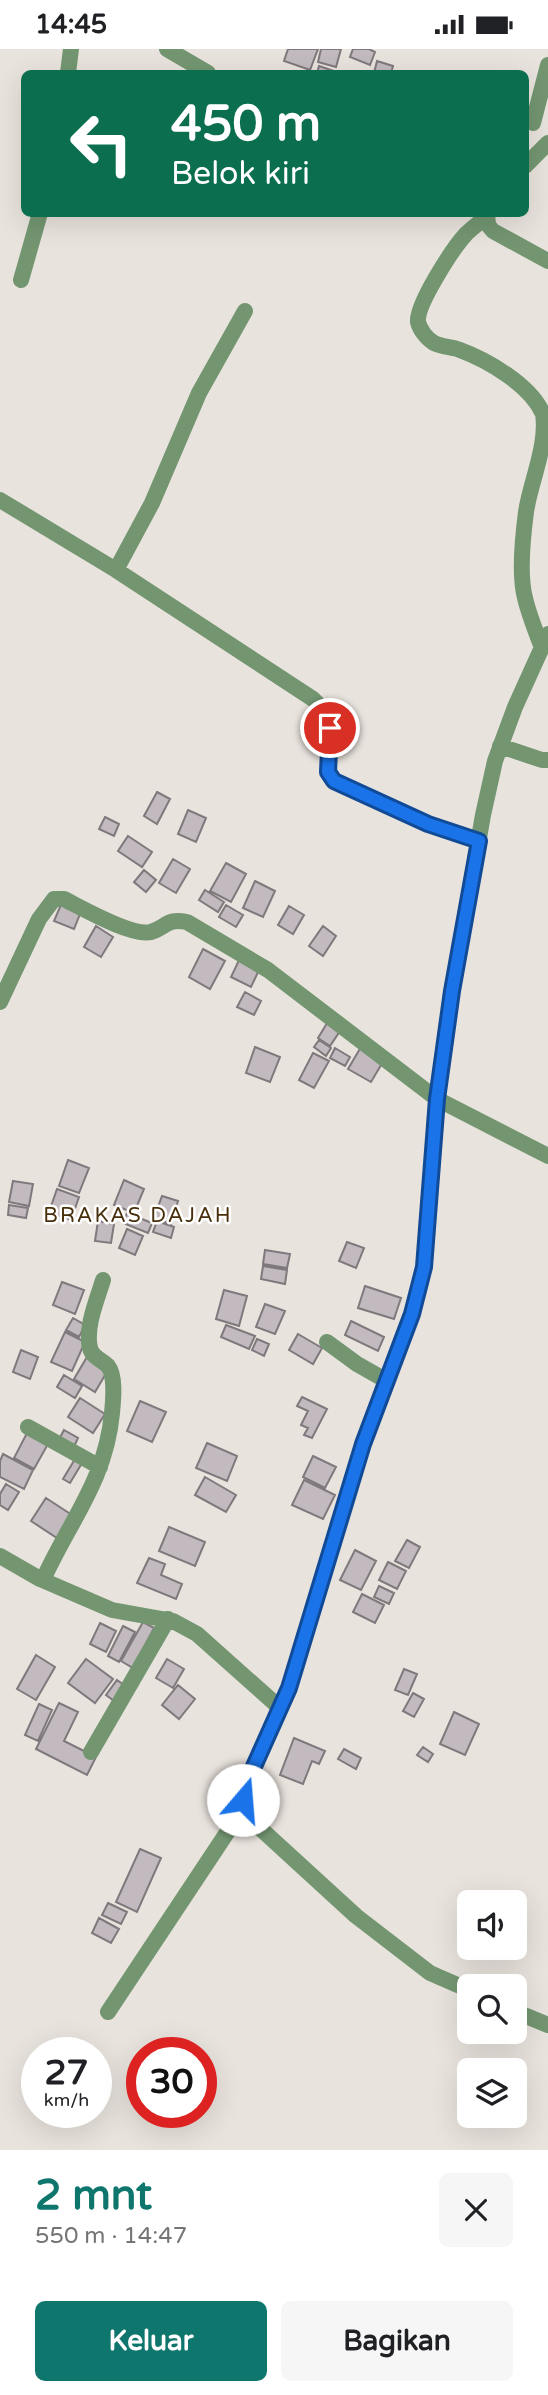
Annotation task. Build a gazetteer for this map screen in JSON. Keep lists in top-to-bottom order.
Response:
{
  "districts": ["BRAKAS DAJAH"],
  "page": {
    "status": "14:45",
    "turn": ["450 m", "Belok kiri"],
    "speed": "27 km/h",
    "limit": "30",
    "heading": ["2 mnt", "550 m · 14:47"],
    "buttons": ["Keluar", "Bagikan"]
  }
}
